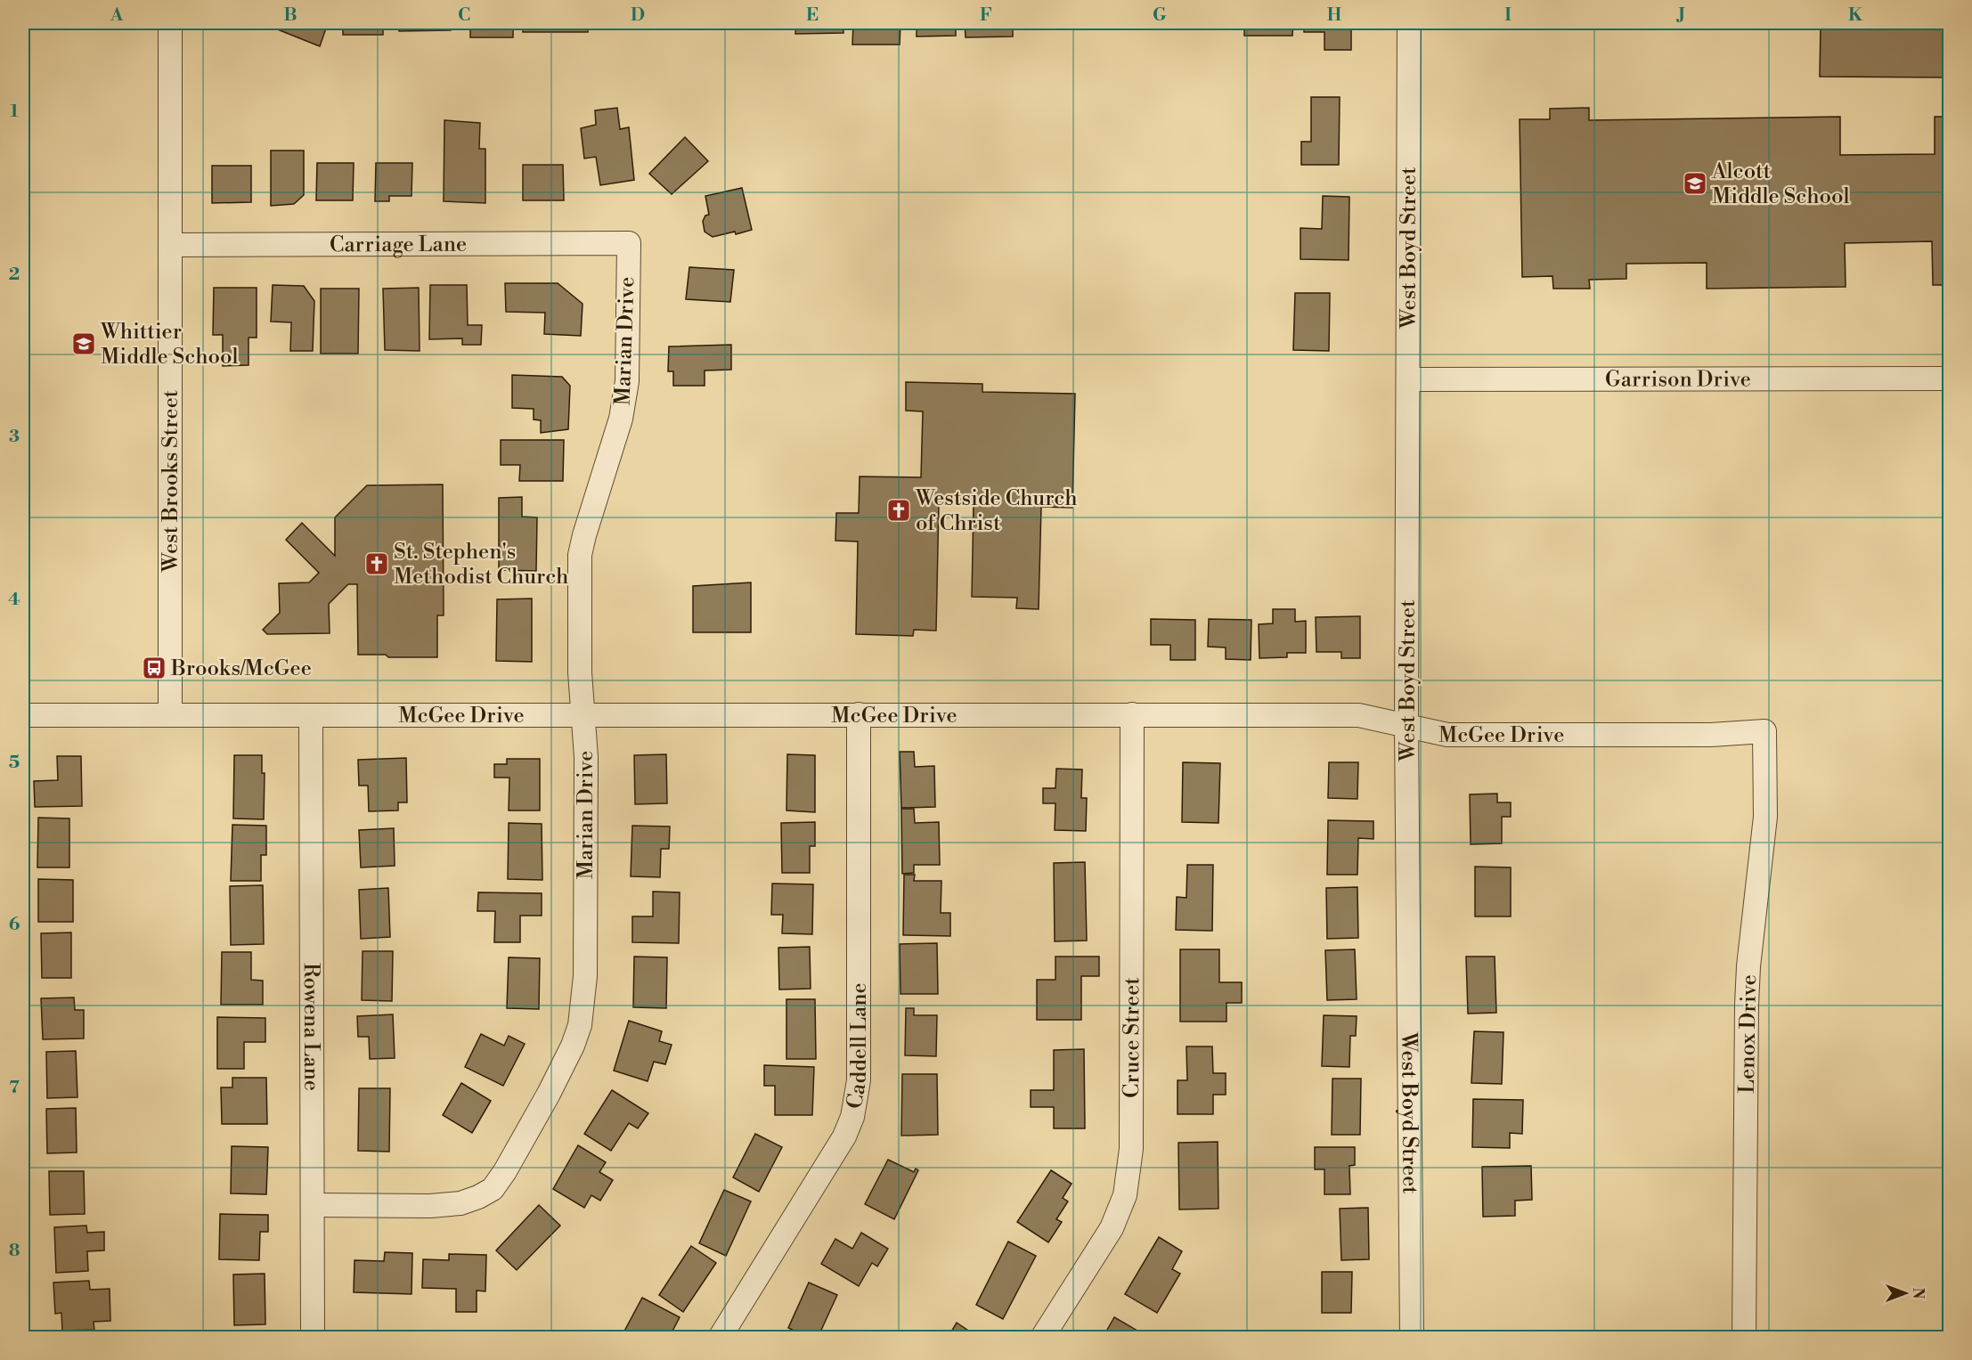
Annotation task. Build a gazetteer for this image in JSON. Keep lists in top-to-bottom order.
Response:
{
  "streets": {
    "street": [
      "Carriage Lane",
      "West Boyd Street",
      "Marian Drive",
      "Garrison Drive",
      "West Brooks Street",
      "McGee Drive",
      "Rowena Lane",
      "Lenox Drive",
      "Cruce Street",
      "Caddell Lane"
    ]
  },
  "crossings": [
    ["Carriage Lane", "Marian Drive"],
    ["Carriage Lane", "West Brooks Street"],
    ["West Boyd Street", "Garrison Drive"],
    ["West Boyd Street", "McGee Drive"],
    ["Marian Drive", "McGee Drive"],
    ["Marian Drive", "Rowena Lane"],
    ["West Brooks Street", "McGee Drive"],
    ["McGee Drive", "Rowena Lane"],
    ["McGee Drive", "Lenox Drive"],
    ["McGee Drive", "Cruce Street"],
    ["McGee Drive", "Caddell Lane"]
  ],
  "places": {
    "school or university": ["Alcott Middle School", "Whittier Middle School"],
    "church": ["Westside Church of Christ", "St. Stephen's Methodist Church"],
    "bus stop": ["Brooks/McGee"]
  },
  "north": "right",
  "grid": {
    "columns": [
      "A",
      "B",
      "C",
      "D",
      "E",
      "F",
      "G",
      "H",
      "I",
      "J",
      "K"
    ],
    "rows": [
      "1",
      "2",
      "3",
      "4",
      "5",
      "6",
      "7",
      "8"
    ]
  }
}
